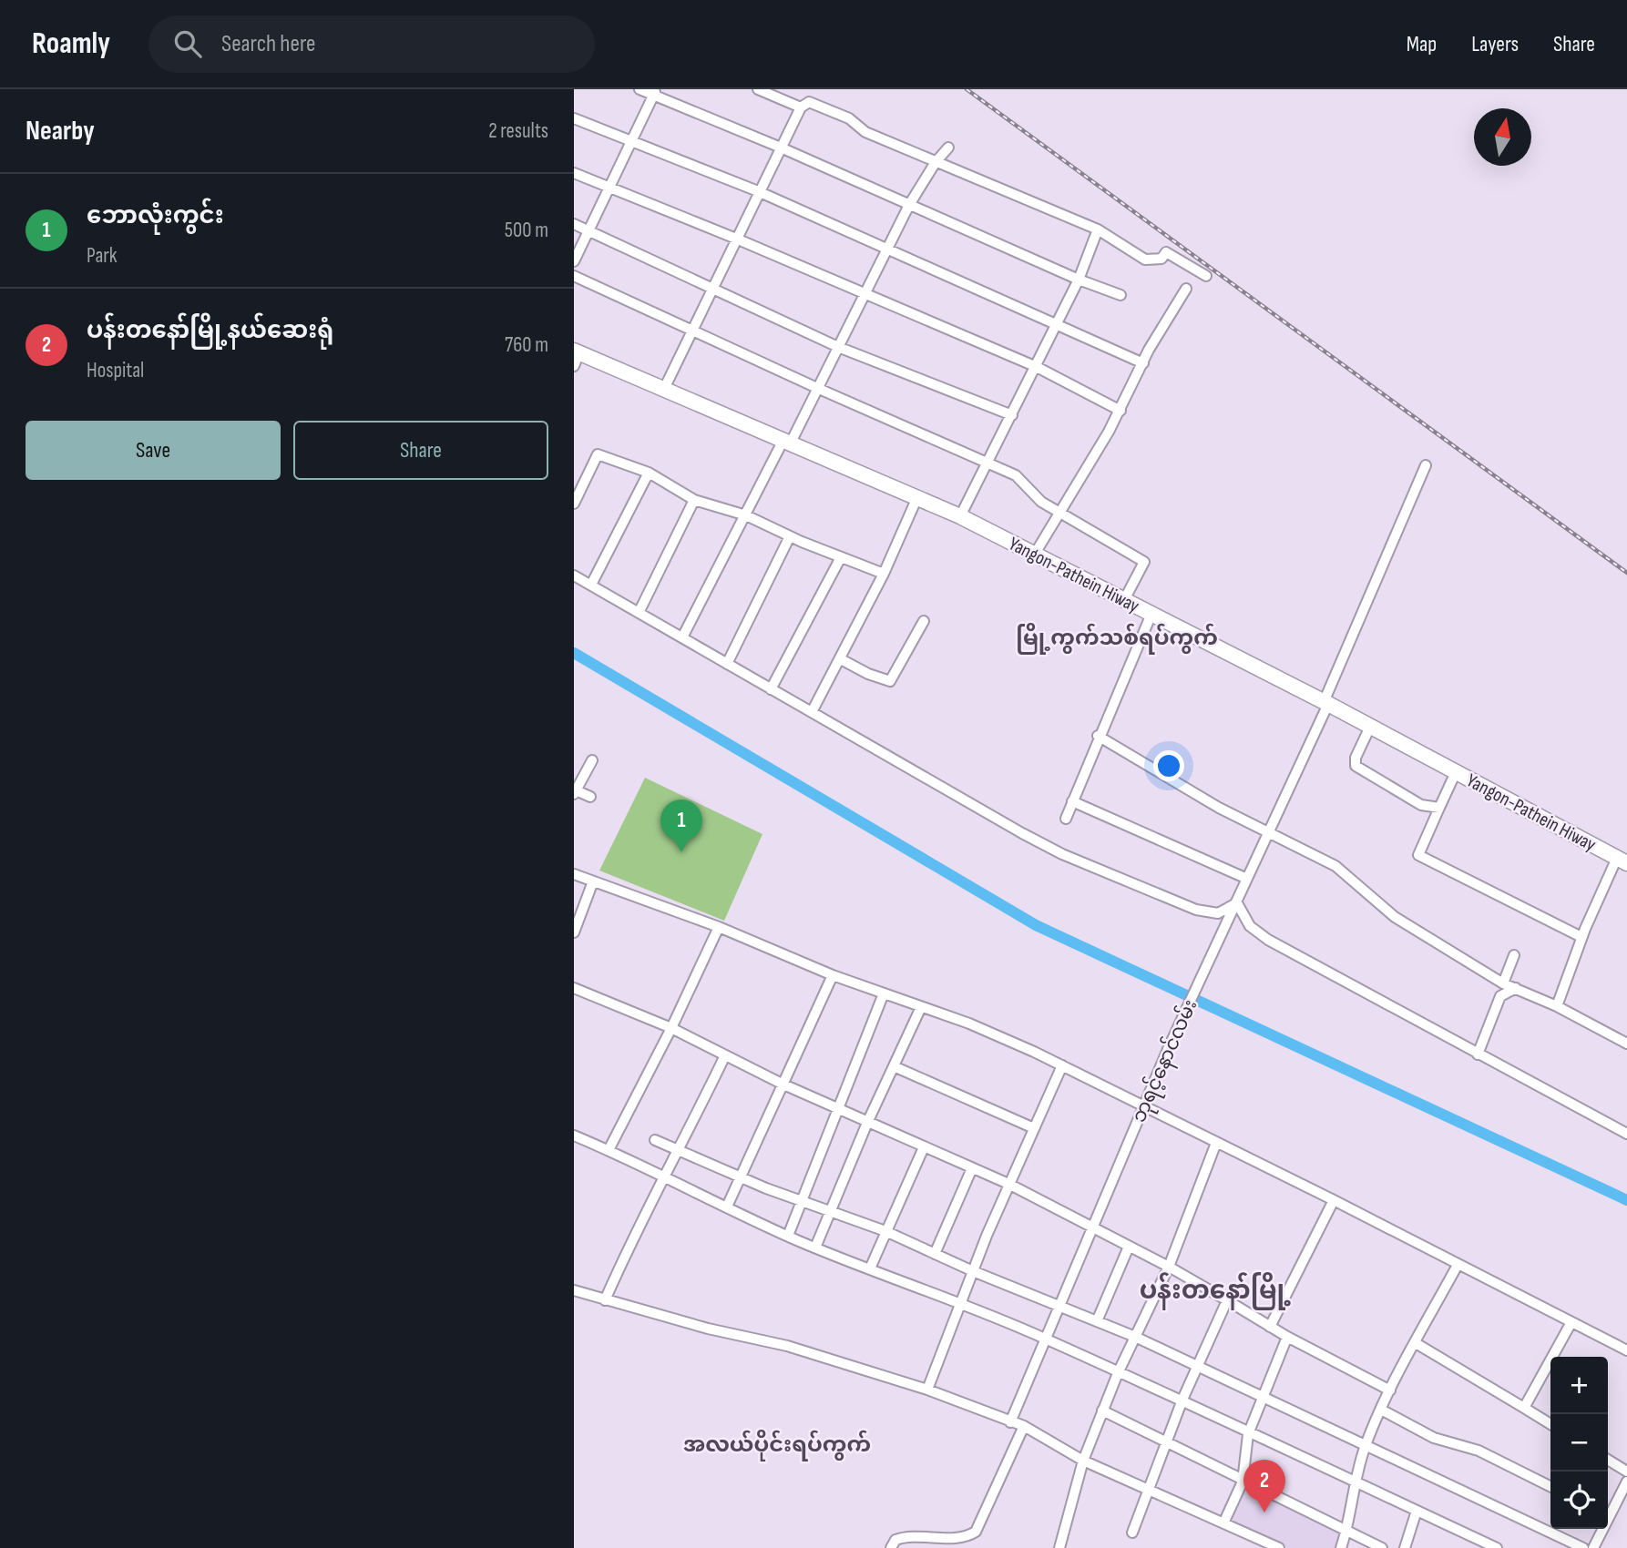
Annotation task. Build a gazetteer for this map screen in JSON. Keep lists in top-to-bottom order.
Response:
{
  "streets": {
    "highway": ["Yangon-Pathein Hiway"],
    "street": ["ဘုရင့်နောင်လမ်း"]
  },
  "crossings": [
    ["Yangon-Pathein Hiway", "ဘုရင့်နောင်လမ်း"]
  ],
  "districts": ["မြို့ကွက်သစ်ရပ်ကွက်", "ပန်းတနော်မြို့", "အလယ်ပိုင်းရပ်ကွက်"],
  "north": "top",
  "page": {
    "header": "Roamly",
    "search": "Search here",
    "nav": ["Map", "Layers", "Share"],
    "heading": ["Nearby", "2 results"],
    "list": [
      {
        "mark": "1",
        "name": "ဘောလုံးကွင်း",
        "note": "Park",
        "value": "500 m"
      },
      {
        "mark": "2",
        "name": "ပန်းတနော်မြို့နယ်ဆေးရုံ",
        "note": "Hospital",
        "value": "760 m"
      }
    ],
    "buttons": ["Save", "Share"],
    "pins": ["1", "2"],
    "map_buttons": ["+", "−"]
  }
}
